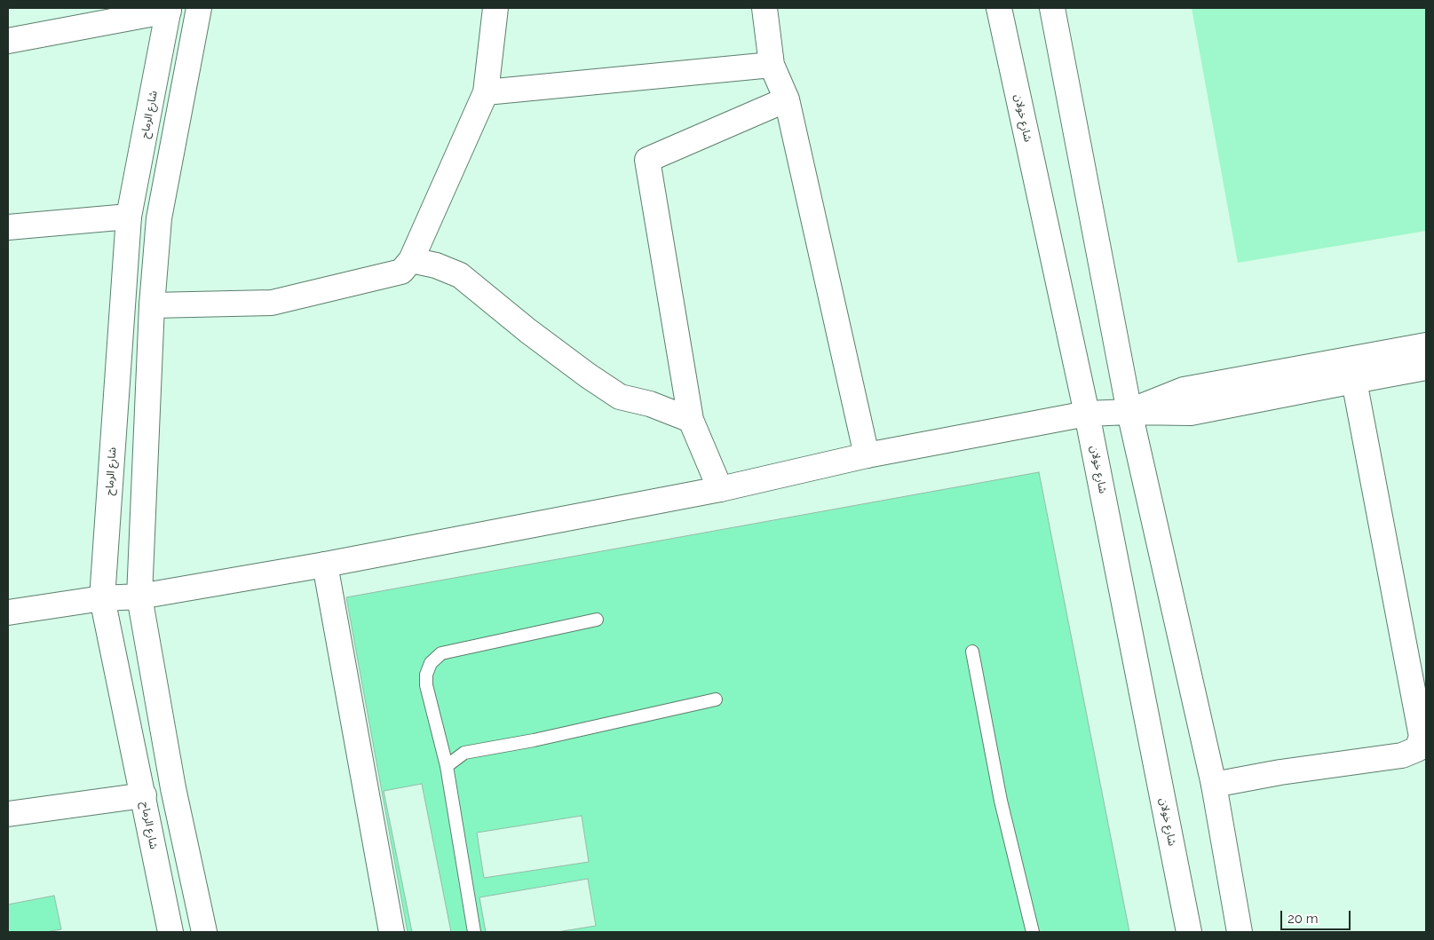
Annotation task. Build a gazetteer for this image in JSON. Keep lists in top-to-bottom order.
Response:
{
  "streets": {
    "street": ["شارع الرماح", "شارع خولان"]
  },
  "scale_bar": "20 m"
}
